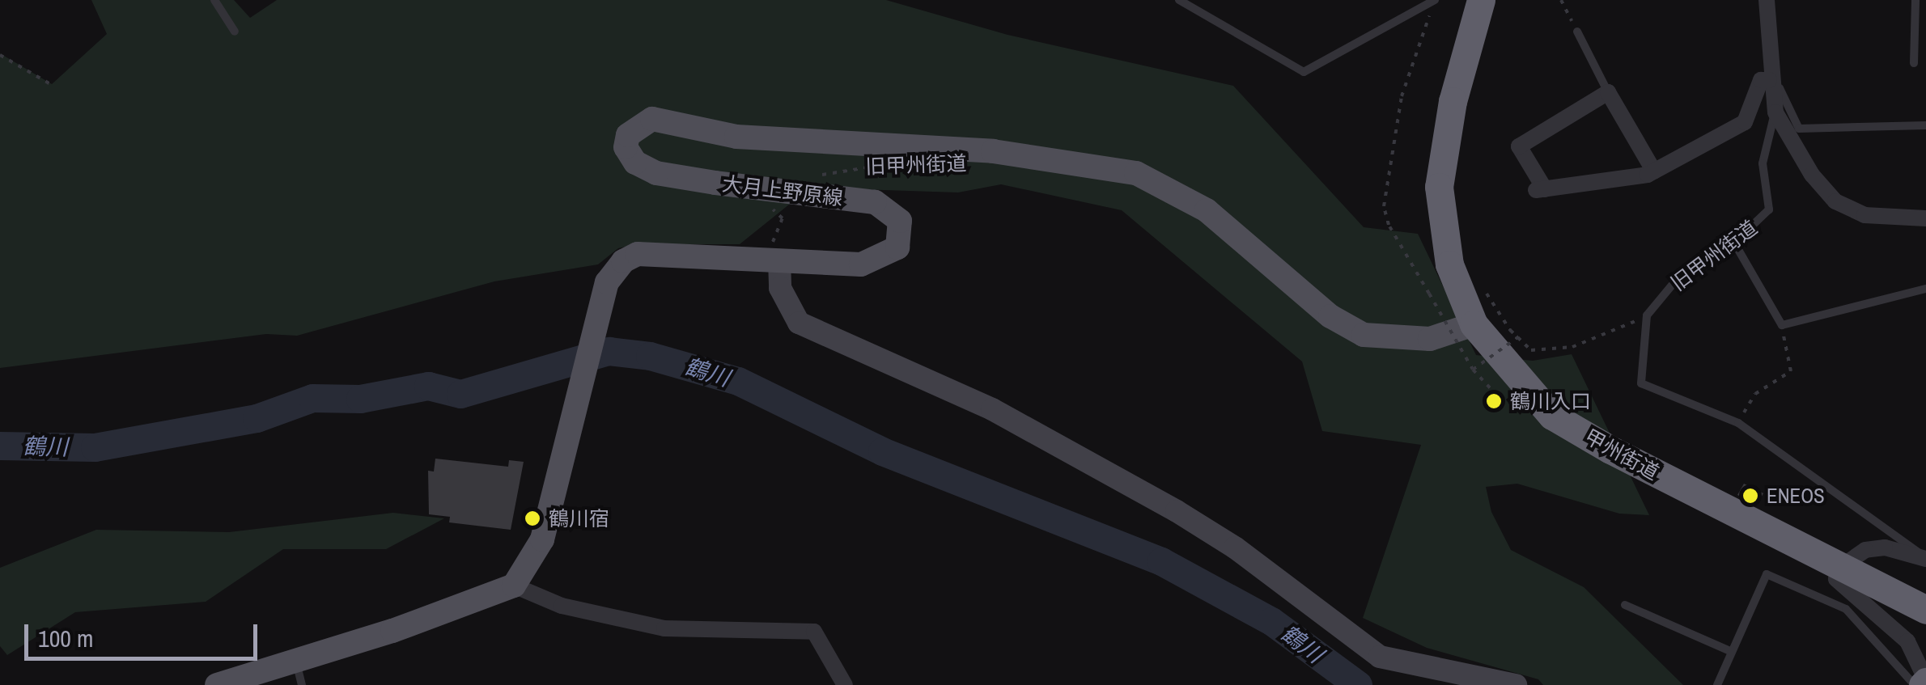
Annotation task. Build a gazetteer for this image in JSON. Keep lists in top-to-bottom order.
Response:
{
  "streets": {
    "highway": ["甲州街道"],
    "main road": ["大月上野原線"],
    "street": ["旧甲州街道"]
  },
  "crossings": [
    ["大月上野原線", "甲州街道"]
  ],
  "water": ["鶴川"],
  "places": ["鶴川入口", "ENEOS", "鶴川宿"],
  "scale_bar": "100 m"
}
